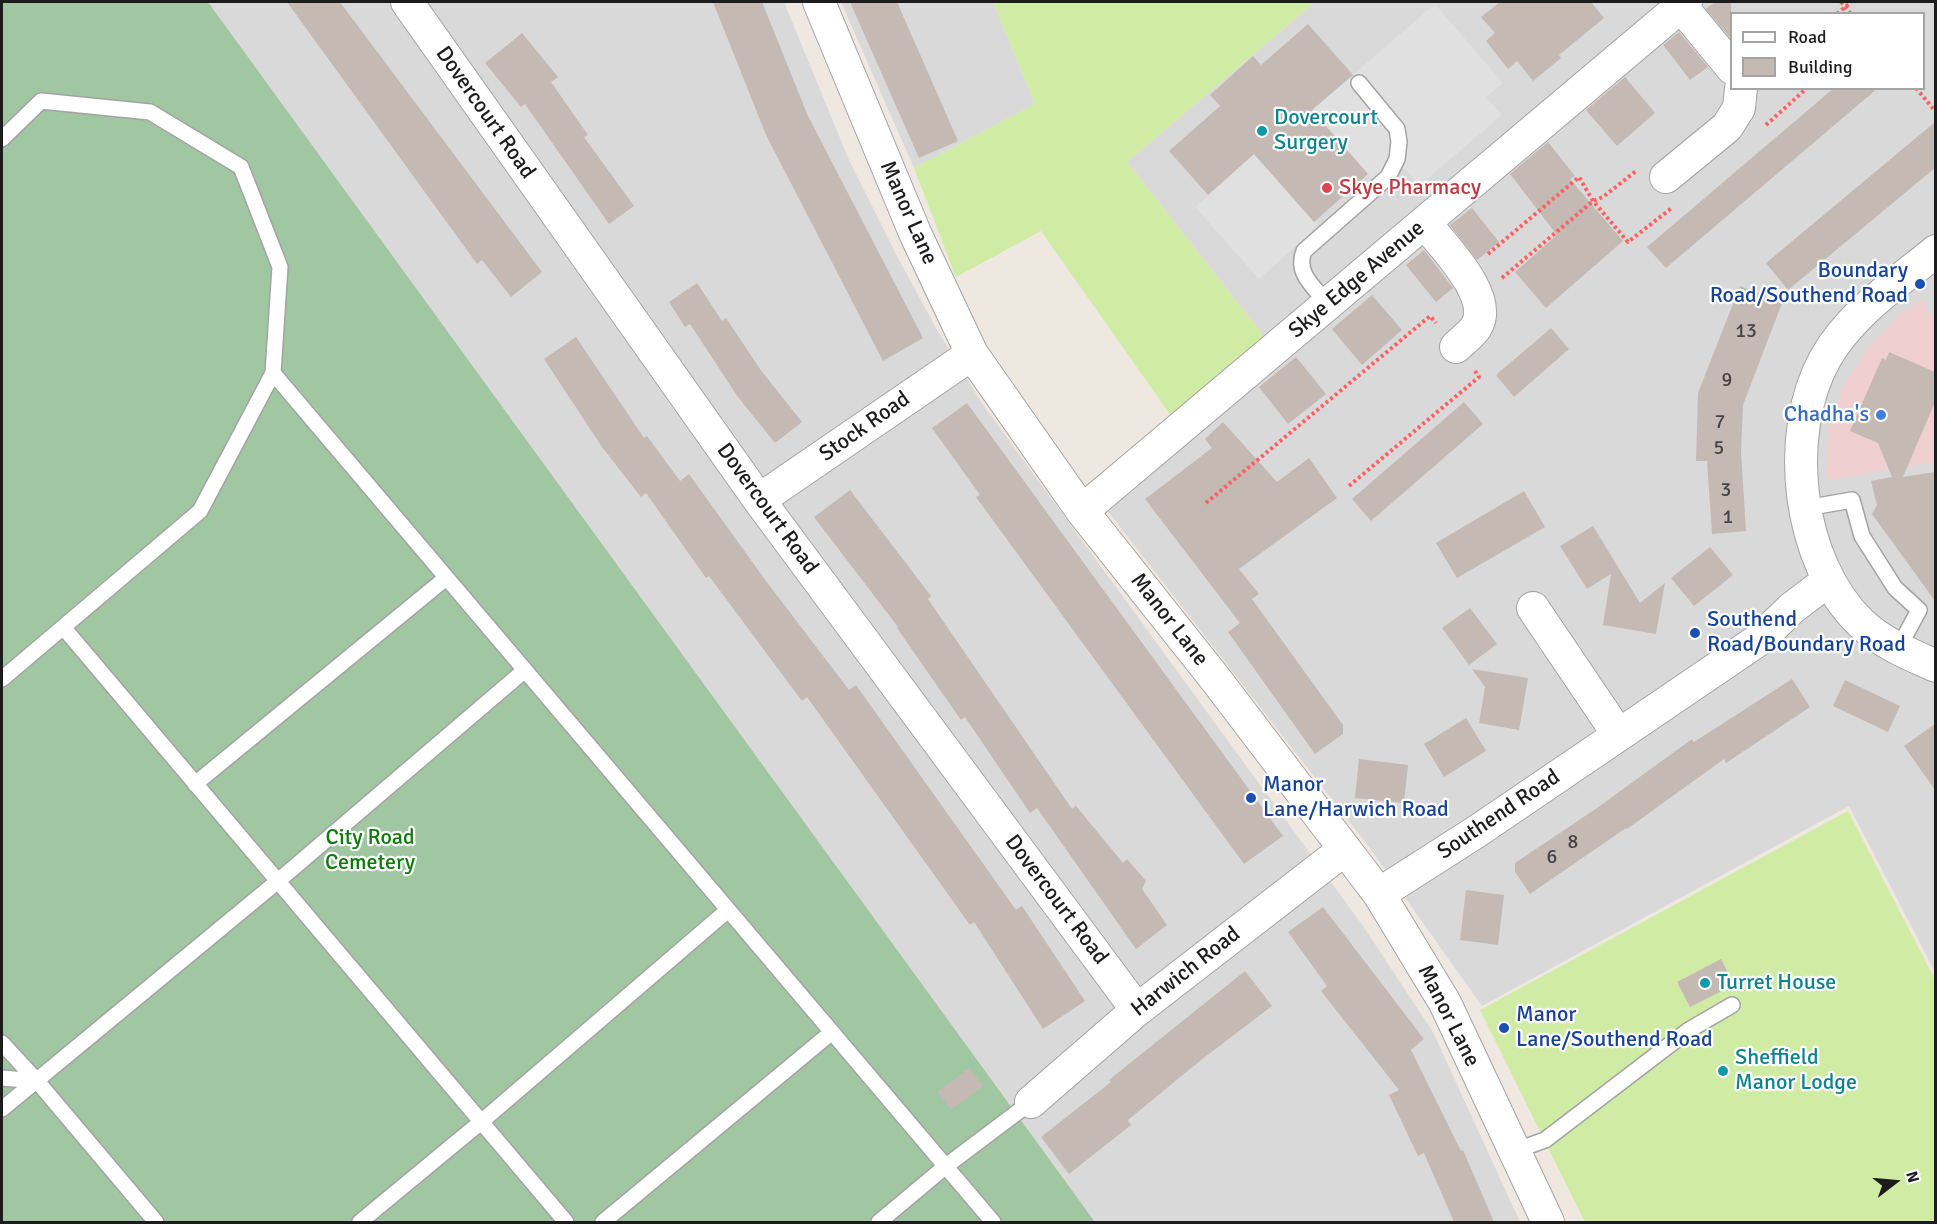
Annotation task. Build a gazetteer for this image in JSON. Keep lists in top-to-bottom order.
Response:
{
  "streets": {
    "street": [
      "Dovercourt Road",
      "Manor Lane",
      "Skye Edge Avenue",
      "Stock Road",
      "Southend Road",
      "Harwich Road"
    ]
  },
  "crossings": [
    ["Dovercourt Road", "Stock Road"],
    ["Dovercourt Road", "Harwich Road"],
    ["Manor Lane", "Skye Edge Avenue"],
    ["Manor Lane", "Stock Road"],
    ["Manor Lane", "Southend Road"],
    ["Manor Lane", "Harwich Road"]
  ],
  "parks": ["City Road Cemetery"],
  "places": [
    "Dovercourt Surgery",
    "Skye Pharmacy",
    "Boundary Road/Southend Road",
    "Chadha's",
    "Southend Road/Boundary Road",
    "Manor Lane/Harwich Road",
    "Turret House",
    "Manor Lane/Southend Road",
    "Sheffield Manor Lodge"
  ],
  "house_numbers": [
    "13",
    "9",
    "7",
    "5",
    "3",
    "1",
    "8",
    "6"
  ],
  "legend": ["Road", "Building"],
  "north": "right"
}
